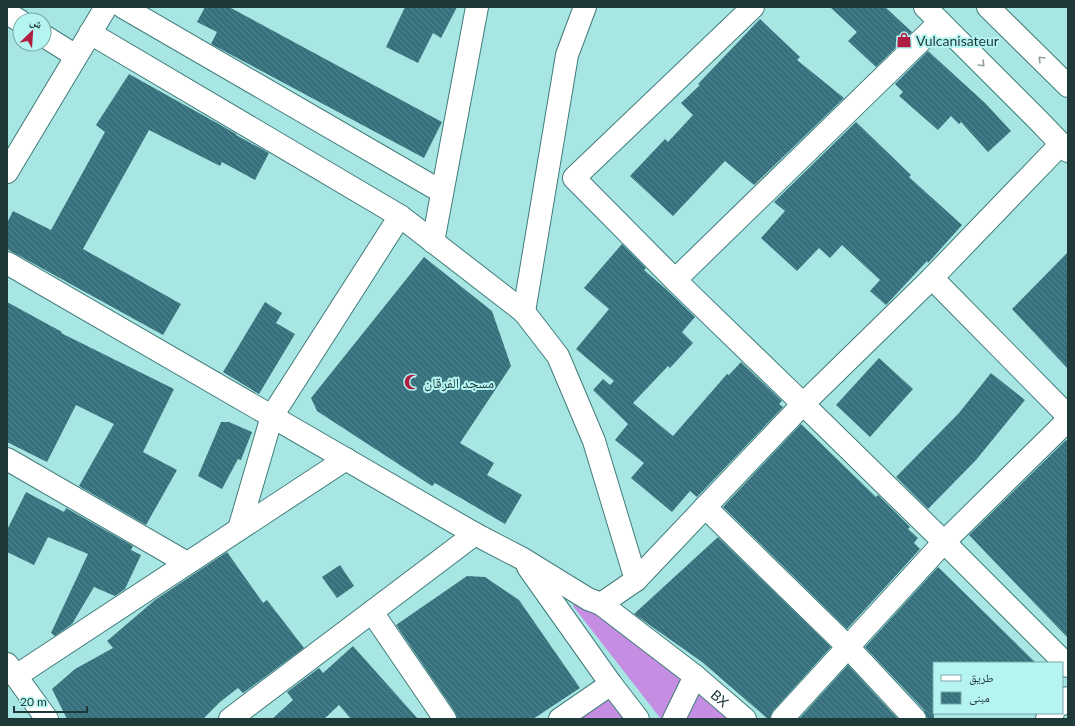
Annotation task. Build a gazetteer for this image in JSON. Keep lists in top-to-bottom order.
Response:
{
  "streets": {
    "street": ["BX"]
  },
  "places": {
    "shop": ["Vulcanisateur"],
    "mosque": ["مسجد الفرقان"]
  },
  "legend": ["طريق", "مبنى"],
  "scale_bar": "20 m",
  "north": "top right"
}
